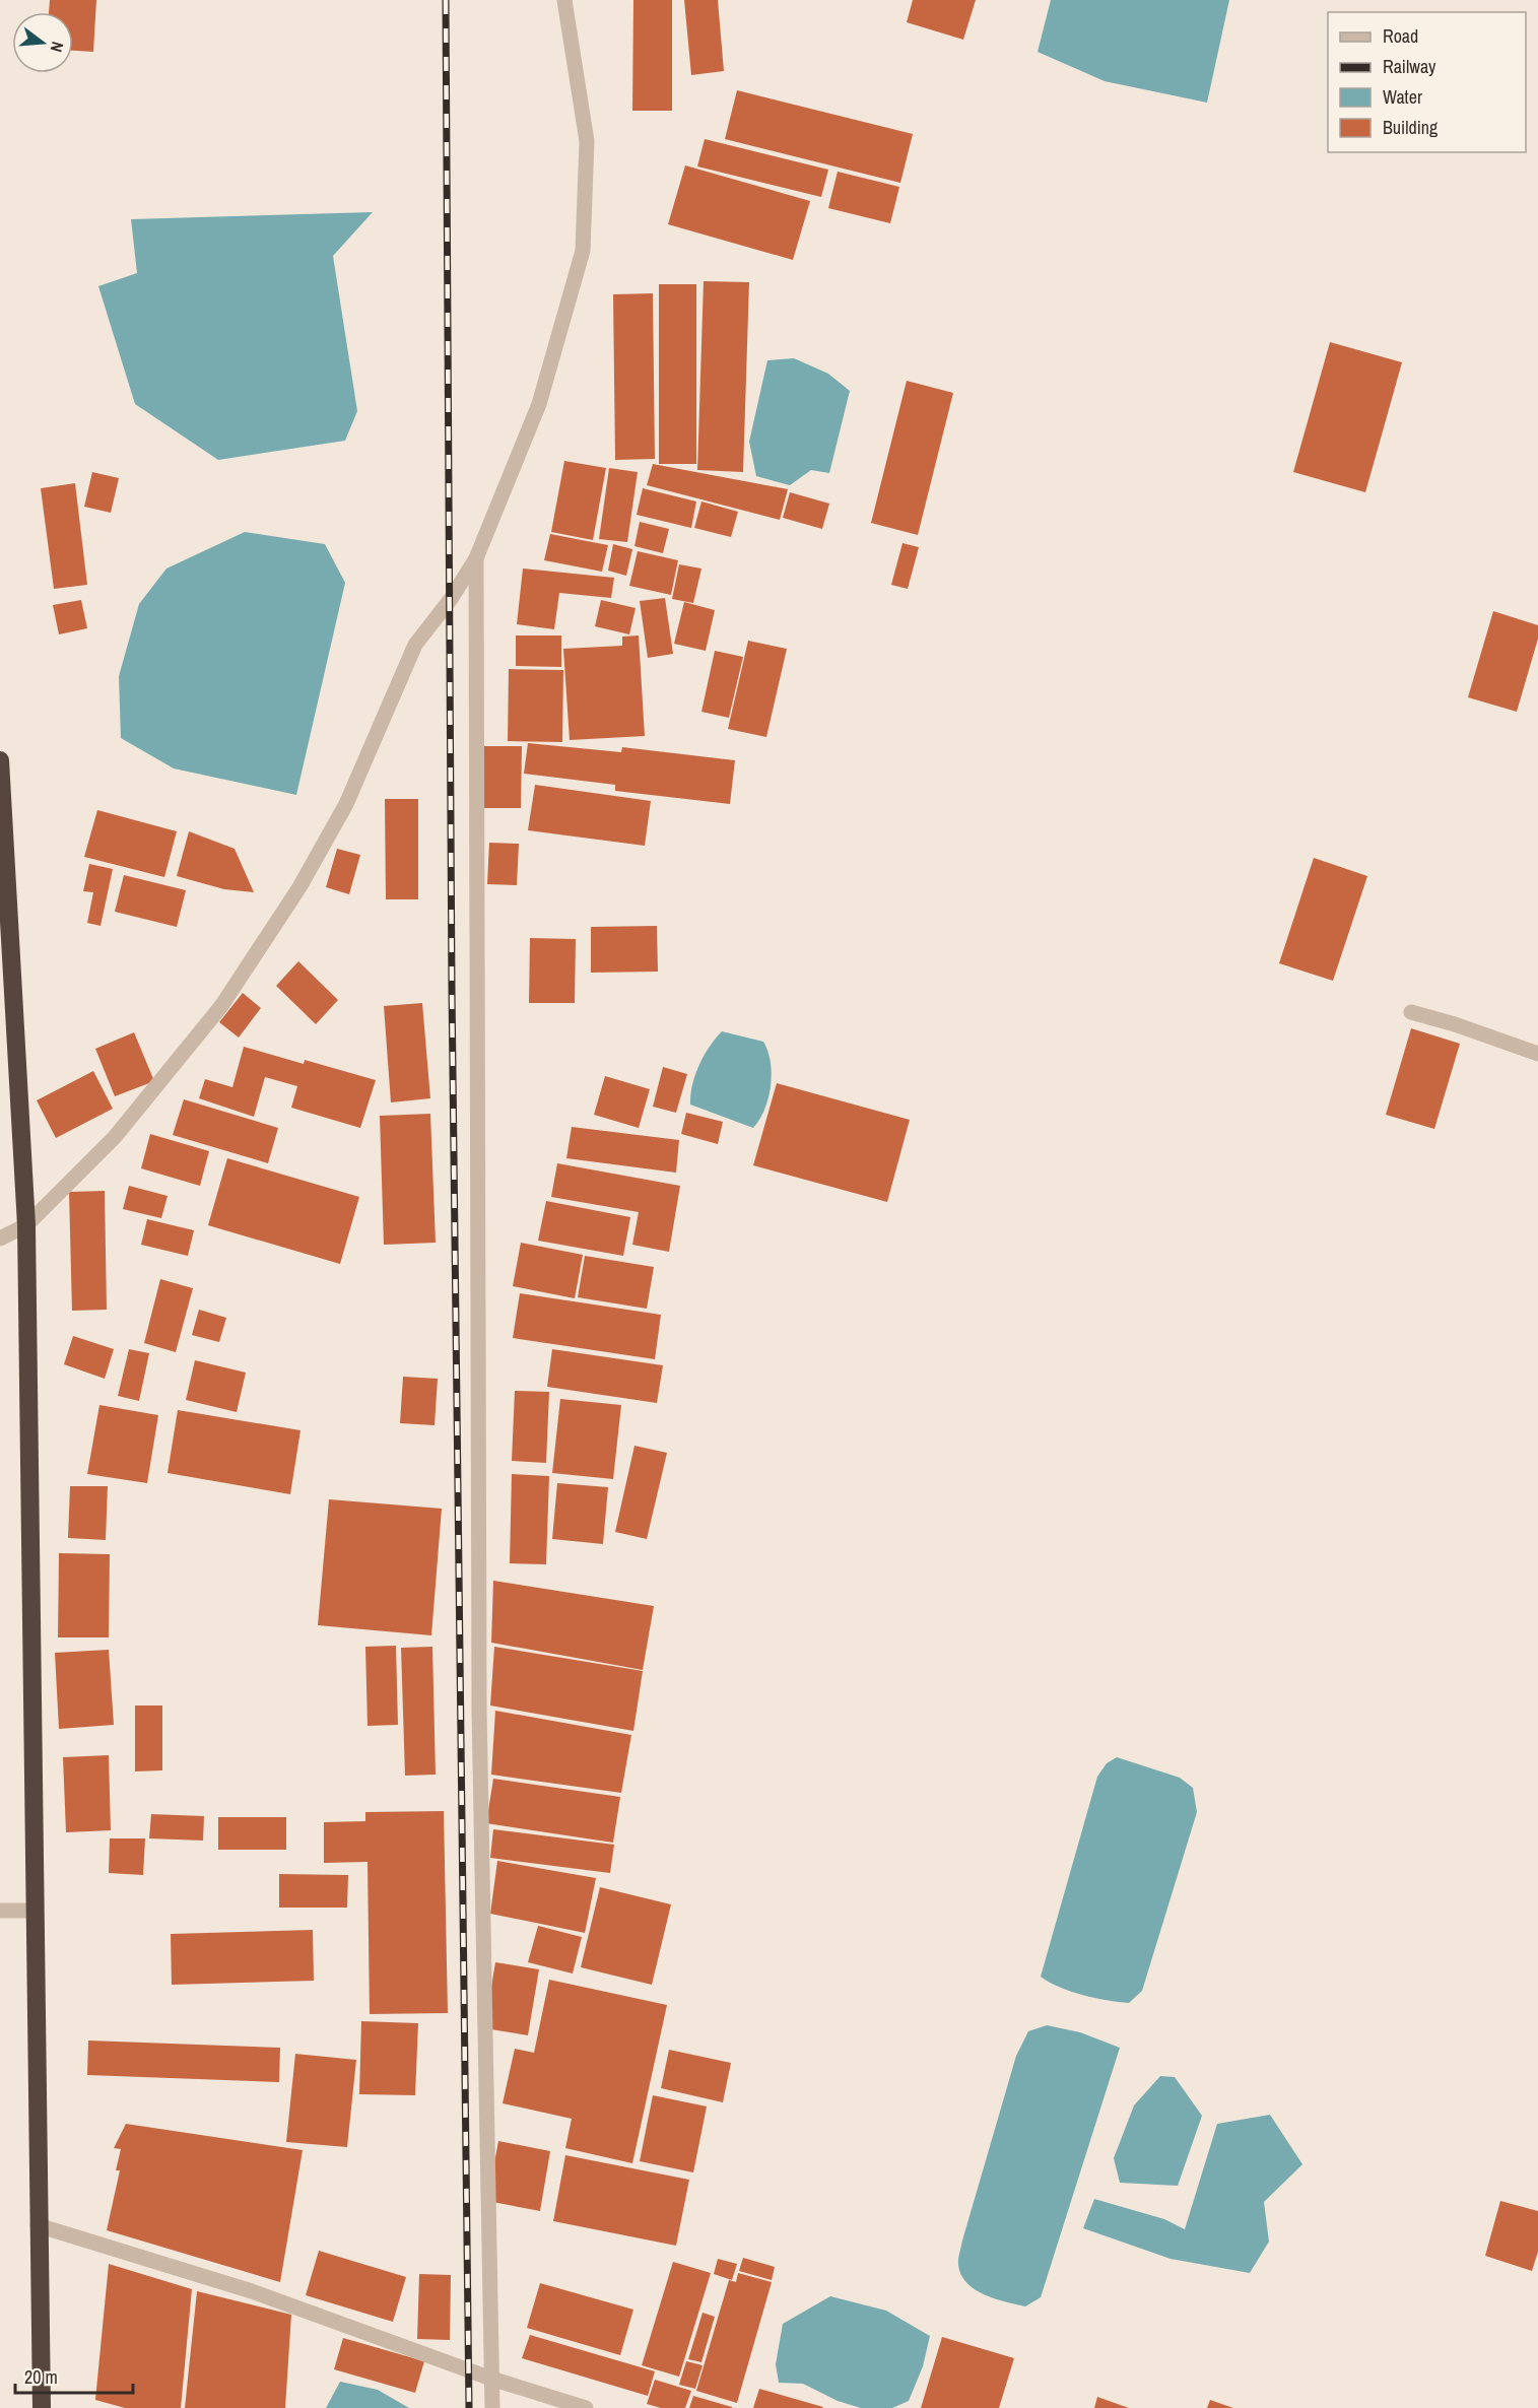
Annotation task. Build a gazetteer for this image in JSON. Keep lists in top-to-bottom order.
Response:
{
  "legend": [
    "Road",
    "Railway",
    "Water",
    "Building"
  ],
  "scale_bar": "20 m",
  "north": "right"
}
